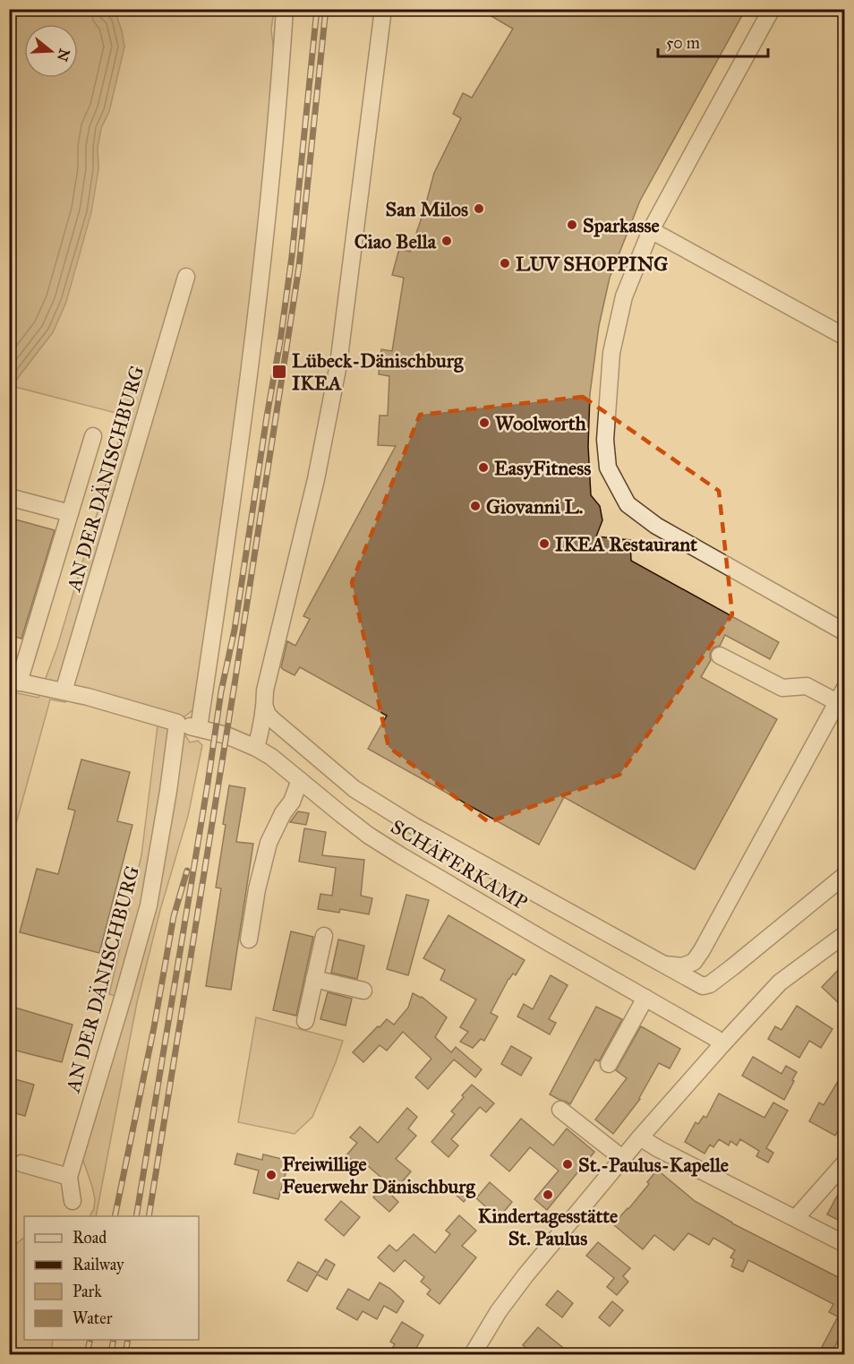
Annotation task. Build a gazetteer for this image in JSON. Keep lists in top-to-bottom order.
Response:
{
  "streets": {
    "street": ["AN DER DÄNISCHBURG", "SCHÄFERKAMP"]
  },
  "crossings": [
    ["AN DER DÄNISCHBURG", "SCHÄFERKAMP"]
  ],
  "places": {
    "other": [
      "San Milos",
      "Sparkasse",
      "Ciao Bella",
      "LUV SHOPPING",
      "Woolworth",
      "EasyFitness",
      "Giovanni L.",
      "IKEA Restaurant",
      "St.-Paulus-Kapelle",
      "Freiwillige Feuerwehr Dänischburg",
      "Kindertagesstätte St. Paulus"
    ],
    "transit": ["Lübeck-Dänischburg IKEA"]
  },
  "legend": [
    "Road",
    "Railway",
    "Park",
    "Water"
  ],
  "scale_bar": "50 m",
  "north": "right"
}
